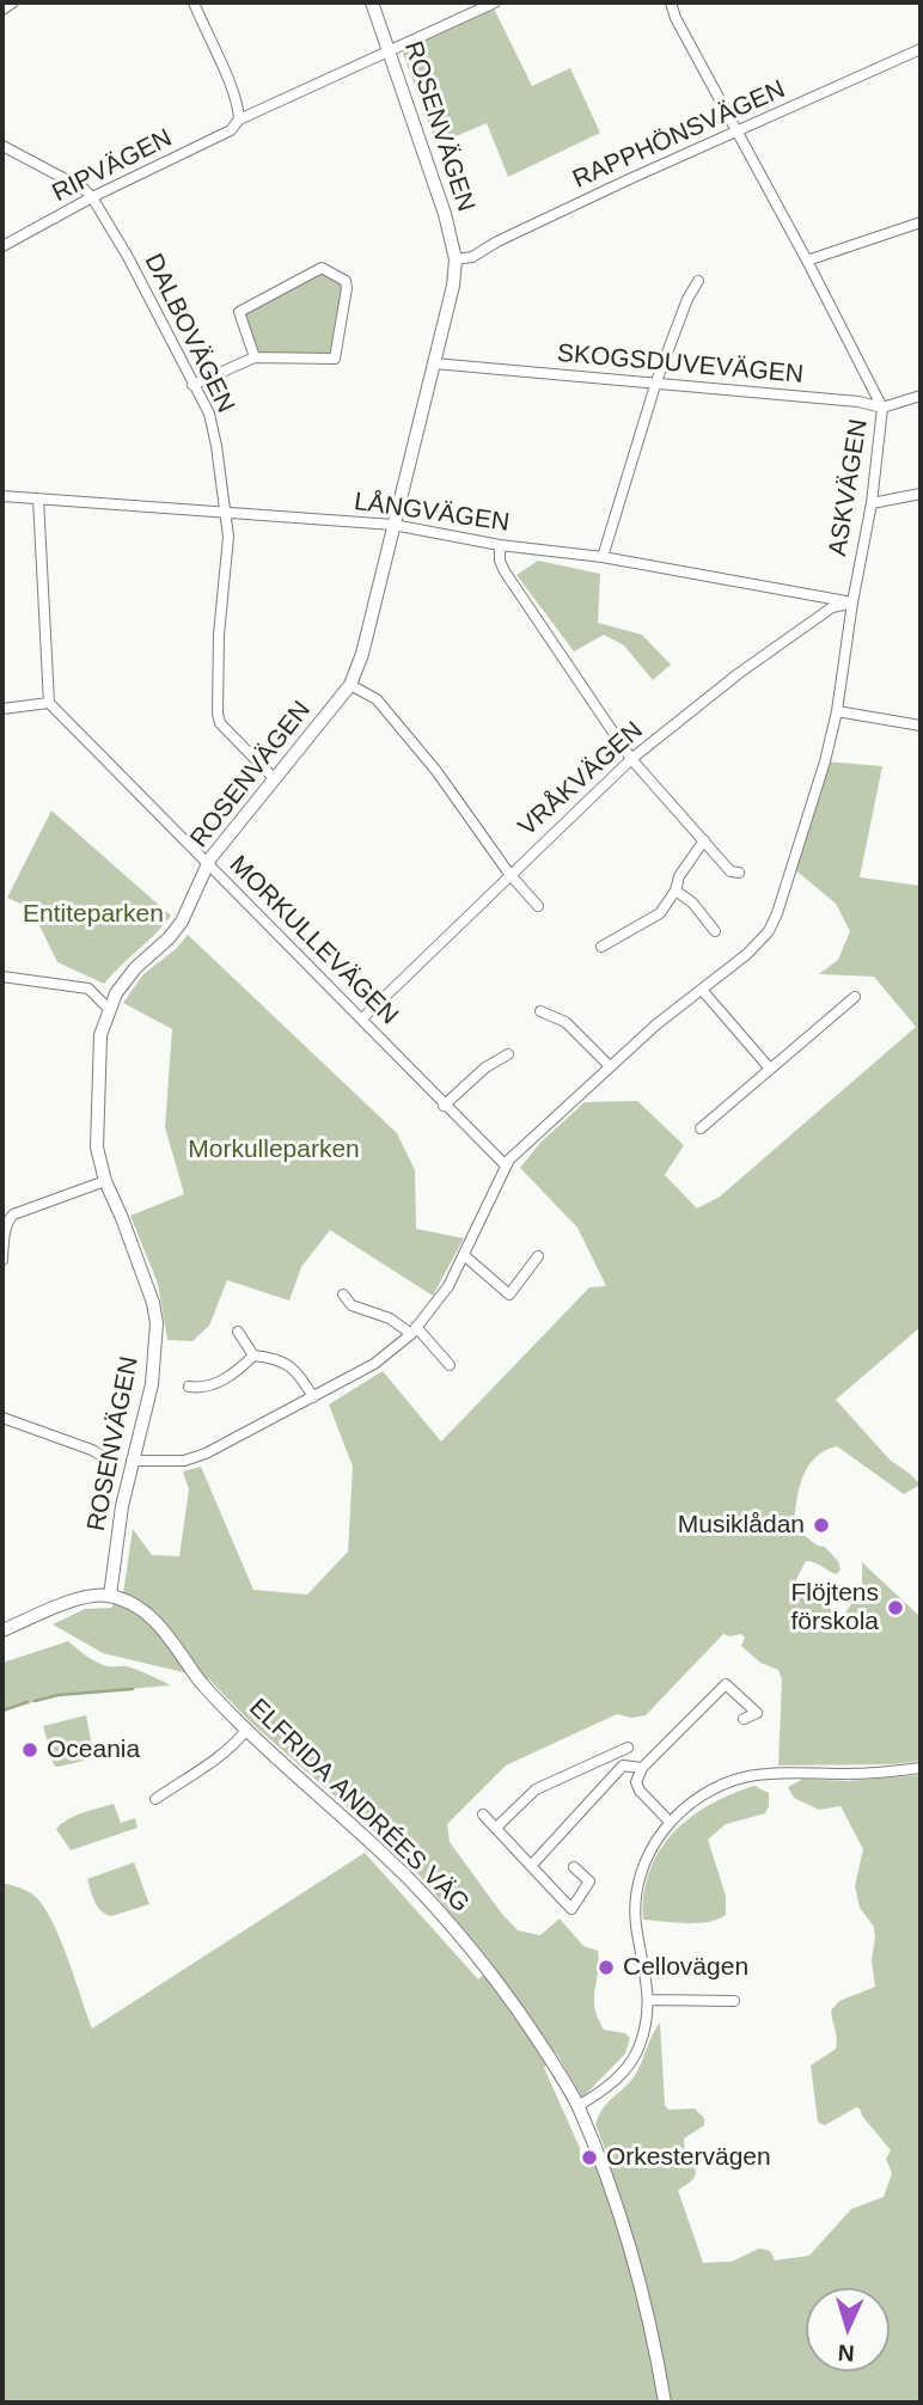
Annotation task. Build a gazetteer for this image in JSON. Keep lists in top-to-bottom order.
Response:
{
  "streets": {
    "street": [
      "ROSENVÄGEN",
      "RAPPHÖNSVÄGEN",
      "RIPVÄGEN",
      "DALBOVÄGEN",
      "SKOGSDUVEVÄGEN",
      "ASKVÄGEN",
      "LÅNGVÄGEN",
      "VRÅKVÄGEN",
      "MORKULLEVÄGEN",
      "ELFRIDA ANDRÉES VÄG"
    ]
  },
  "crossings": [
    ["ROSENVÄGEN", "RAPPHÖNSVÄGEN"],
    ["ROSENVÄGEN", "RIPVÄGEN"],
    ["ROSENVÄGEN", "DALBOVÄGEN"],
    ["ROSENVÄGEN", "SKOGSDUVEVÄGEN"],
    ["ROSENVÄGEN", "LÅNGVÄGEN"],
    ["ROSENVÄGEN", "MORKULLEVÄGEN"],
    ["ROSENVÄGEN", "ELFRIDA ANDRÉES VÄG"],
    ["RAPPHÖNSVÄGEN", "ASKVÄGEN"],
    ["RIPVÄGEN", "DALBOVÄGEN"],
    ["DALBOVÄGEN", "LÅNGVÄGEN"],
    ["SKOGSDUVEVÄGEN", "ASKVÄGEN"],
    ["ASKVÄGEN", "LÅNGVÄGEN"],
    ["ASKVÄGEN", "VRÅKVÄGEN"],
    ["ASKVÄGEN", "MORKULLEVÄGEN"],
    ["LÅNGVÄGEN", "VRÅKVÄGEN"],
    ["VRÅKVÄGEN", "MORKULLEVÄGEN"]
  ],
  "parks": ["Entiteparken", "Morkulleparken"],
  "places": [
    "Musiklådan",
    "Flöjtens förskola",
    "Oceania",
    "Cellovägen",
    "Orkestervägen"
  ],
  "north": "bottom"
}
